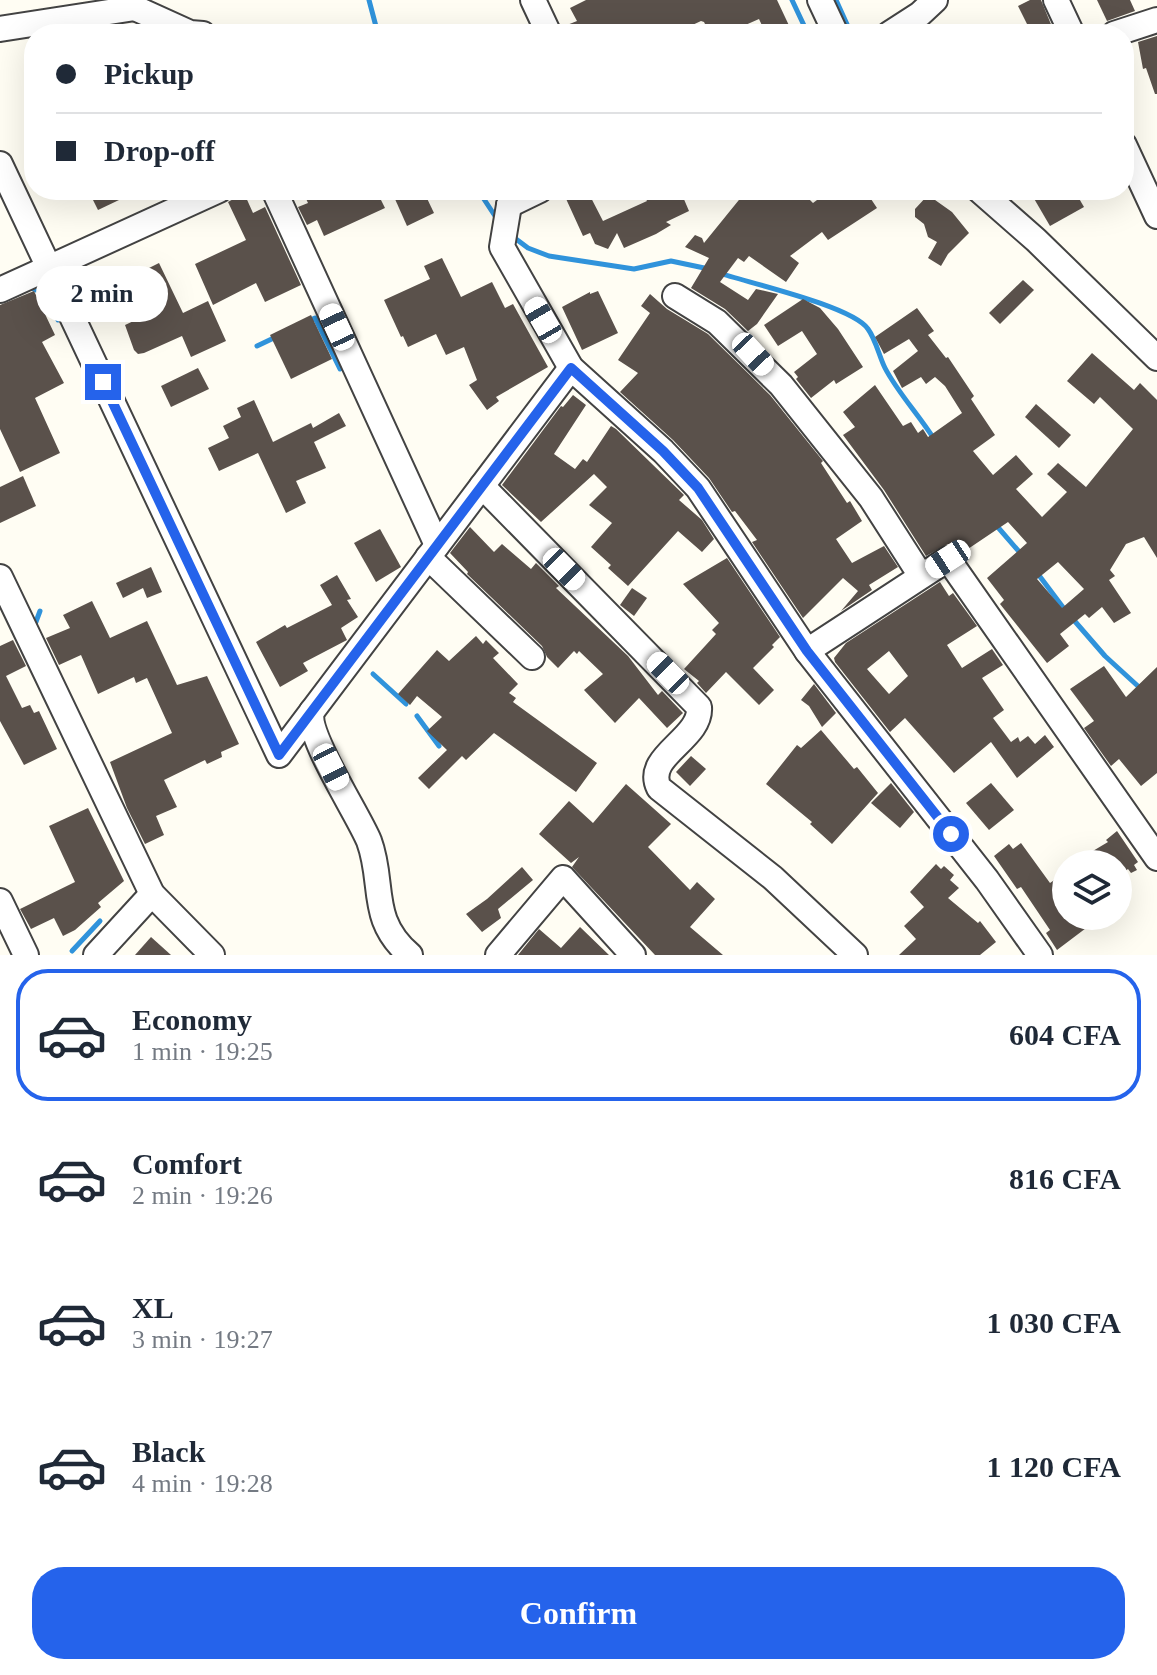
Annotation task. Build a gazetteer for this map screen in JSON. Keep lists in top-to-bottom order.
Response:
{
  "page": {
    "banner": ["Pickup", "Drop-off"],
    "bubble": "2 min",
    "list": [
      {
        "name": "Economy",
        "note": "1 min · 19:25",
        "value": "604 CFA"
      },
      {
        "name": "Comfort",
        "note": "2 min · 19:26",
        "value": "816 CFA"
      },
      {
        "name": "XL",
        "note": "3 min · 19:27",
        "value": "1 030 CFA"
      },
      {
        "name": "Black",
        "note": "4 min · 19:28",
        "value": "1 120 CFA"
      }
    ],
    "buttons": "Confirm"
  }
}
